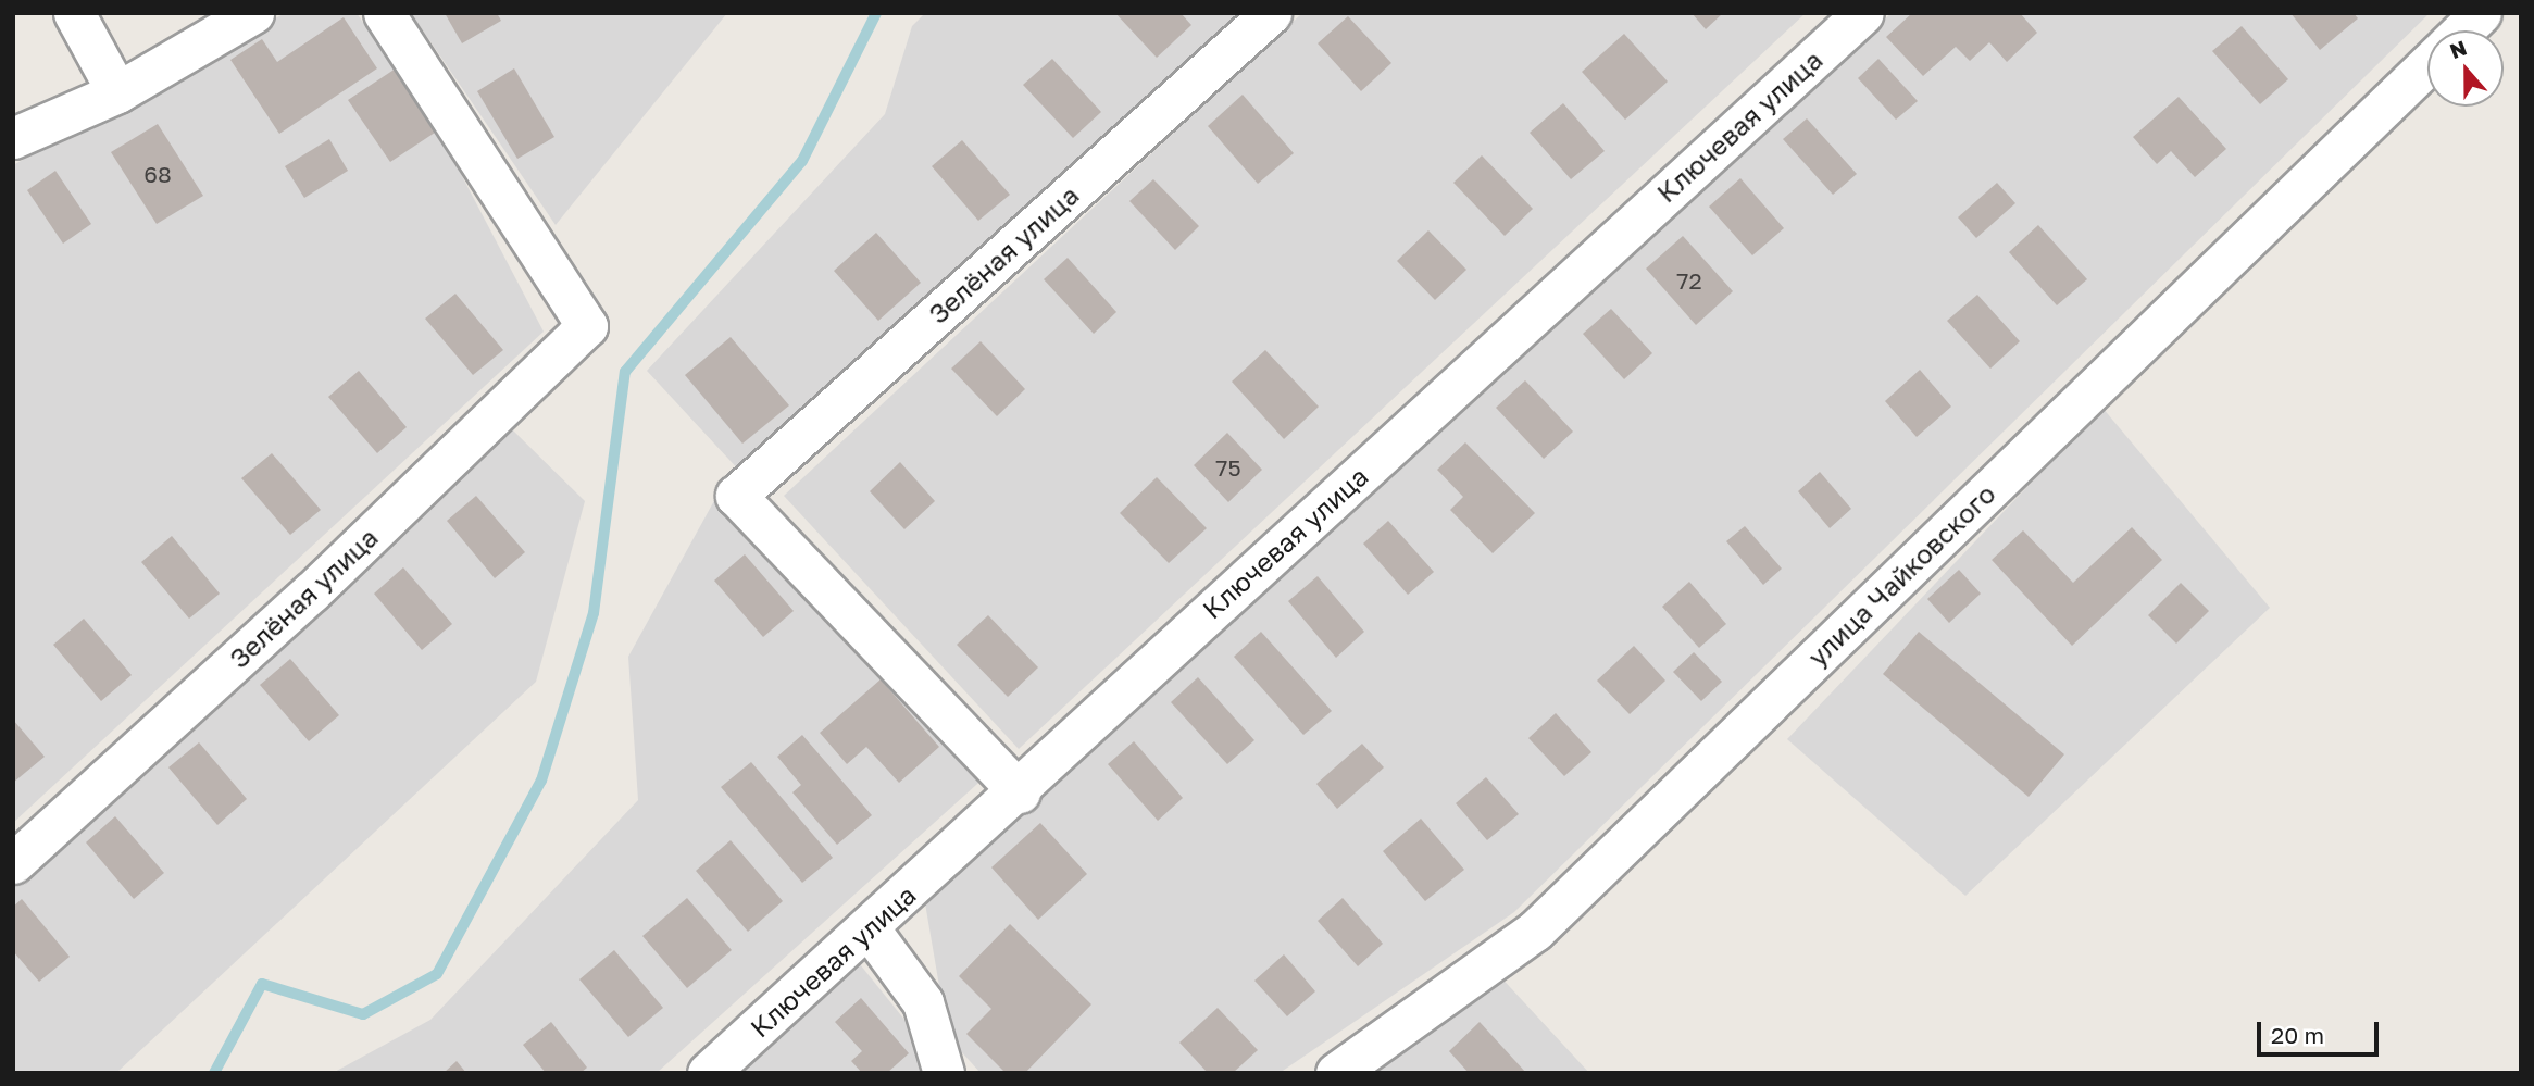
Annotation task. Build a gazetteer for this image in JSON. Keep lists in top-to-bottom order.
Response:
{
  "streets": {
    "street": ["Ключевая улица", "Зелёная улица", "улица Чайковского"]
  },
  "crossings": [
    ["Ключевая улица", "Зелёная улица"]
  ],
  "house_numbers": ["68", "72", "75"],
  "scale_bar": "20 m",
  "north": "top"
}
